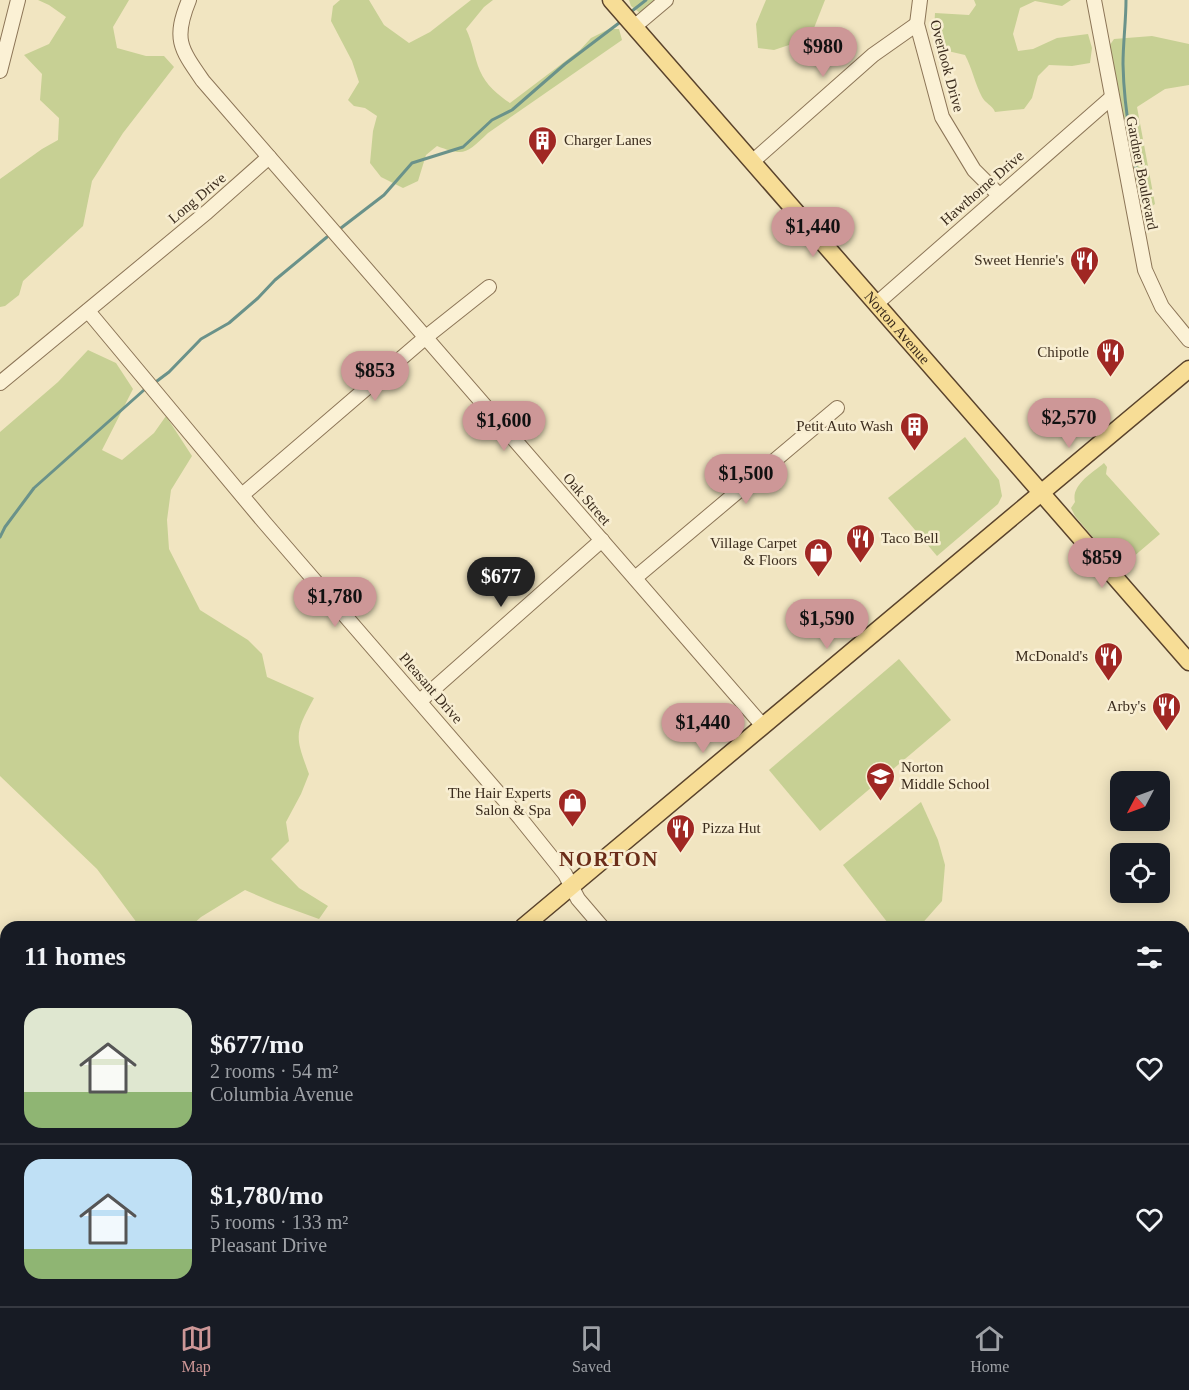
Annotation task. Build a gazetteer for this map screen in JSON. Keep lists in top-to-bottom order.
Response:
{
  "streets": {
    "main road": ["Norton Avenue"],
    "street": [
      "Overlook Drive",
      "Gardner Boulevard",
      "Hawthorne Drive",
      "Long Drive",
      "Oak Street",
      "Pleasant Drive"
    ]
  },
  "crossings": [
    ["Overlook Drive", "Hawthorne Drive"],
    ["Gardner Boulevard", "Hawthorne Drive"],
    ["Hawthorne Drive", "Norton Avenue"],
    ["Long Drive", "Oak Street"],
    ["Long Drive", "Pleasant Drive"]
  ],
  "districts": ["NORTON"],
  "places": {
    "building": ["Charger Lanes", "Petit Auto Wash"],
    "restaurant": [
      "Sweet Henrie's",
      "Chipotle",
      "Taco Bell",
      "McDonald's",
      "Arby's",
      "Pizza Hut"
    ],
    "shop": ["Village Carpet & Floors", "The Hair Experts Salon & Spa"],
    "school or university": ["Norton Middle School"]
  },
  "north": "bottom left",
  "page": {
    "price": [
      "$980",
      "$1,440",
      "$853",
      "$2,570",
      "$1,600",
      "$1,500",
      "$859",
      "$677",
      "$1,780",
      "$1,590",
      "$1,440"
    ],
    "heading": "11 homes",
    "list": [
      {
        "name": "$677/mo",
        "note": "2 rooms · 54 m² · Columbia Avenue"
      },
      {
        "name": "$1,780/mo",
        "note": "5 rooms · 133 m² · Pleasant Drive"
      }
    ],
    "tabs": ["Map", "Saved", "Home"]
  }
}
